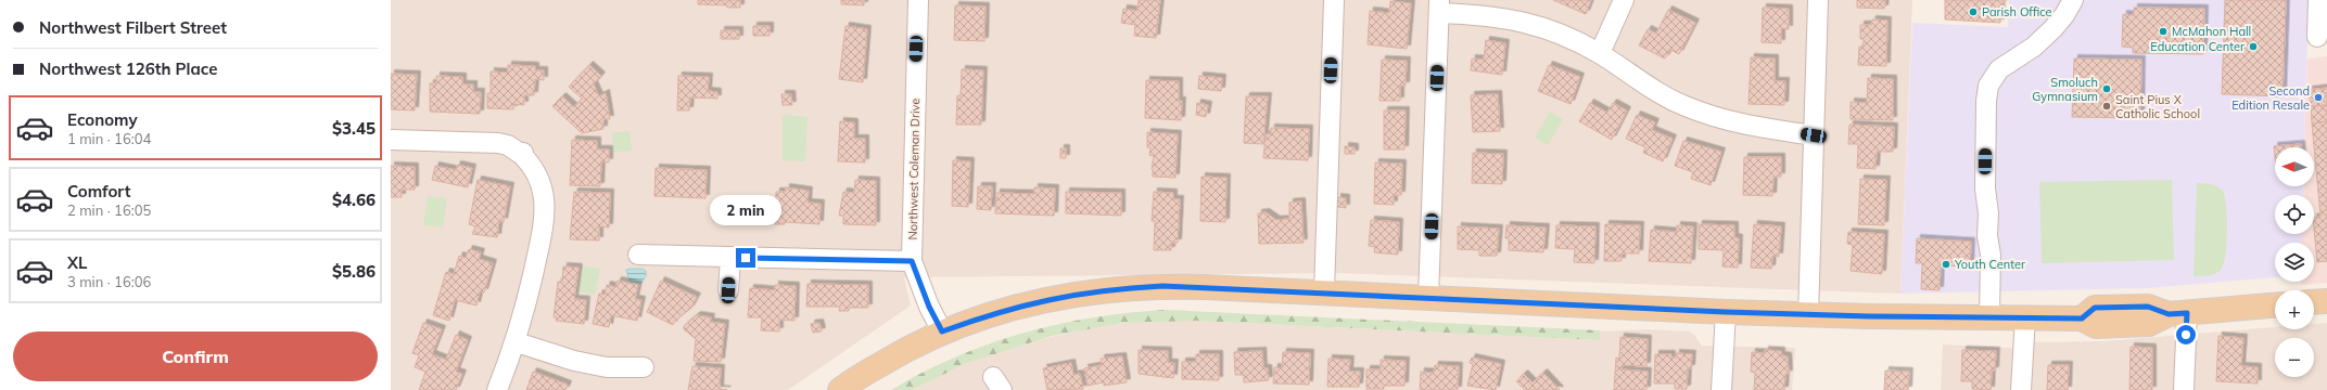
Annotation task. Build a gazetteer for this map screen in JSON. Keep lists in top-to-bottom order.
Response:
{
  "streets": {
    "street": ["Northwest Coleman Drive"]
  },
  "places": [
    "Parish Office",
    "McMahon Hall",
    "Education Center",
    "Smoluch Gymnasium",
    "Second Edition Resale",
    "Saint Pius X Catholic School",
    "Youth Center"
  ],
  "north": "left",
  "page": {
    "banner": ["Northwest Filbert Street", "Northwest 126th Place"],
    "list": [
      {
        "name": "Economy",
        "note": "1 min · 16:04",
        "value": "$3.45"
      },
      {
        "name": "Comfort",
        "note": "2 min · 16:05",
        "value": "$4.66"
      },
      {
        "name": "XL",
        "note": "3 min · 16:06",
        "value": "$5.86"
      }
    ],
    "map_buttons": ["+", "−"],
    "bubble": "2 min",
    "buttons": "Confirm"
  }
}
